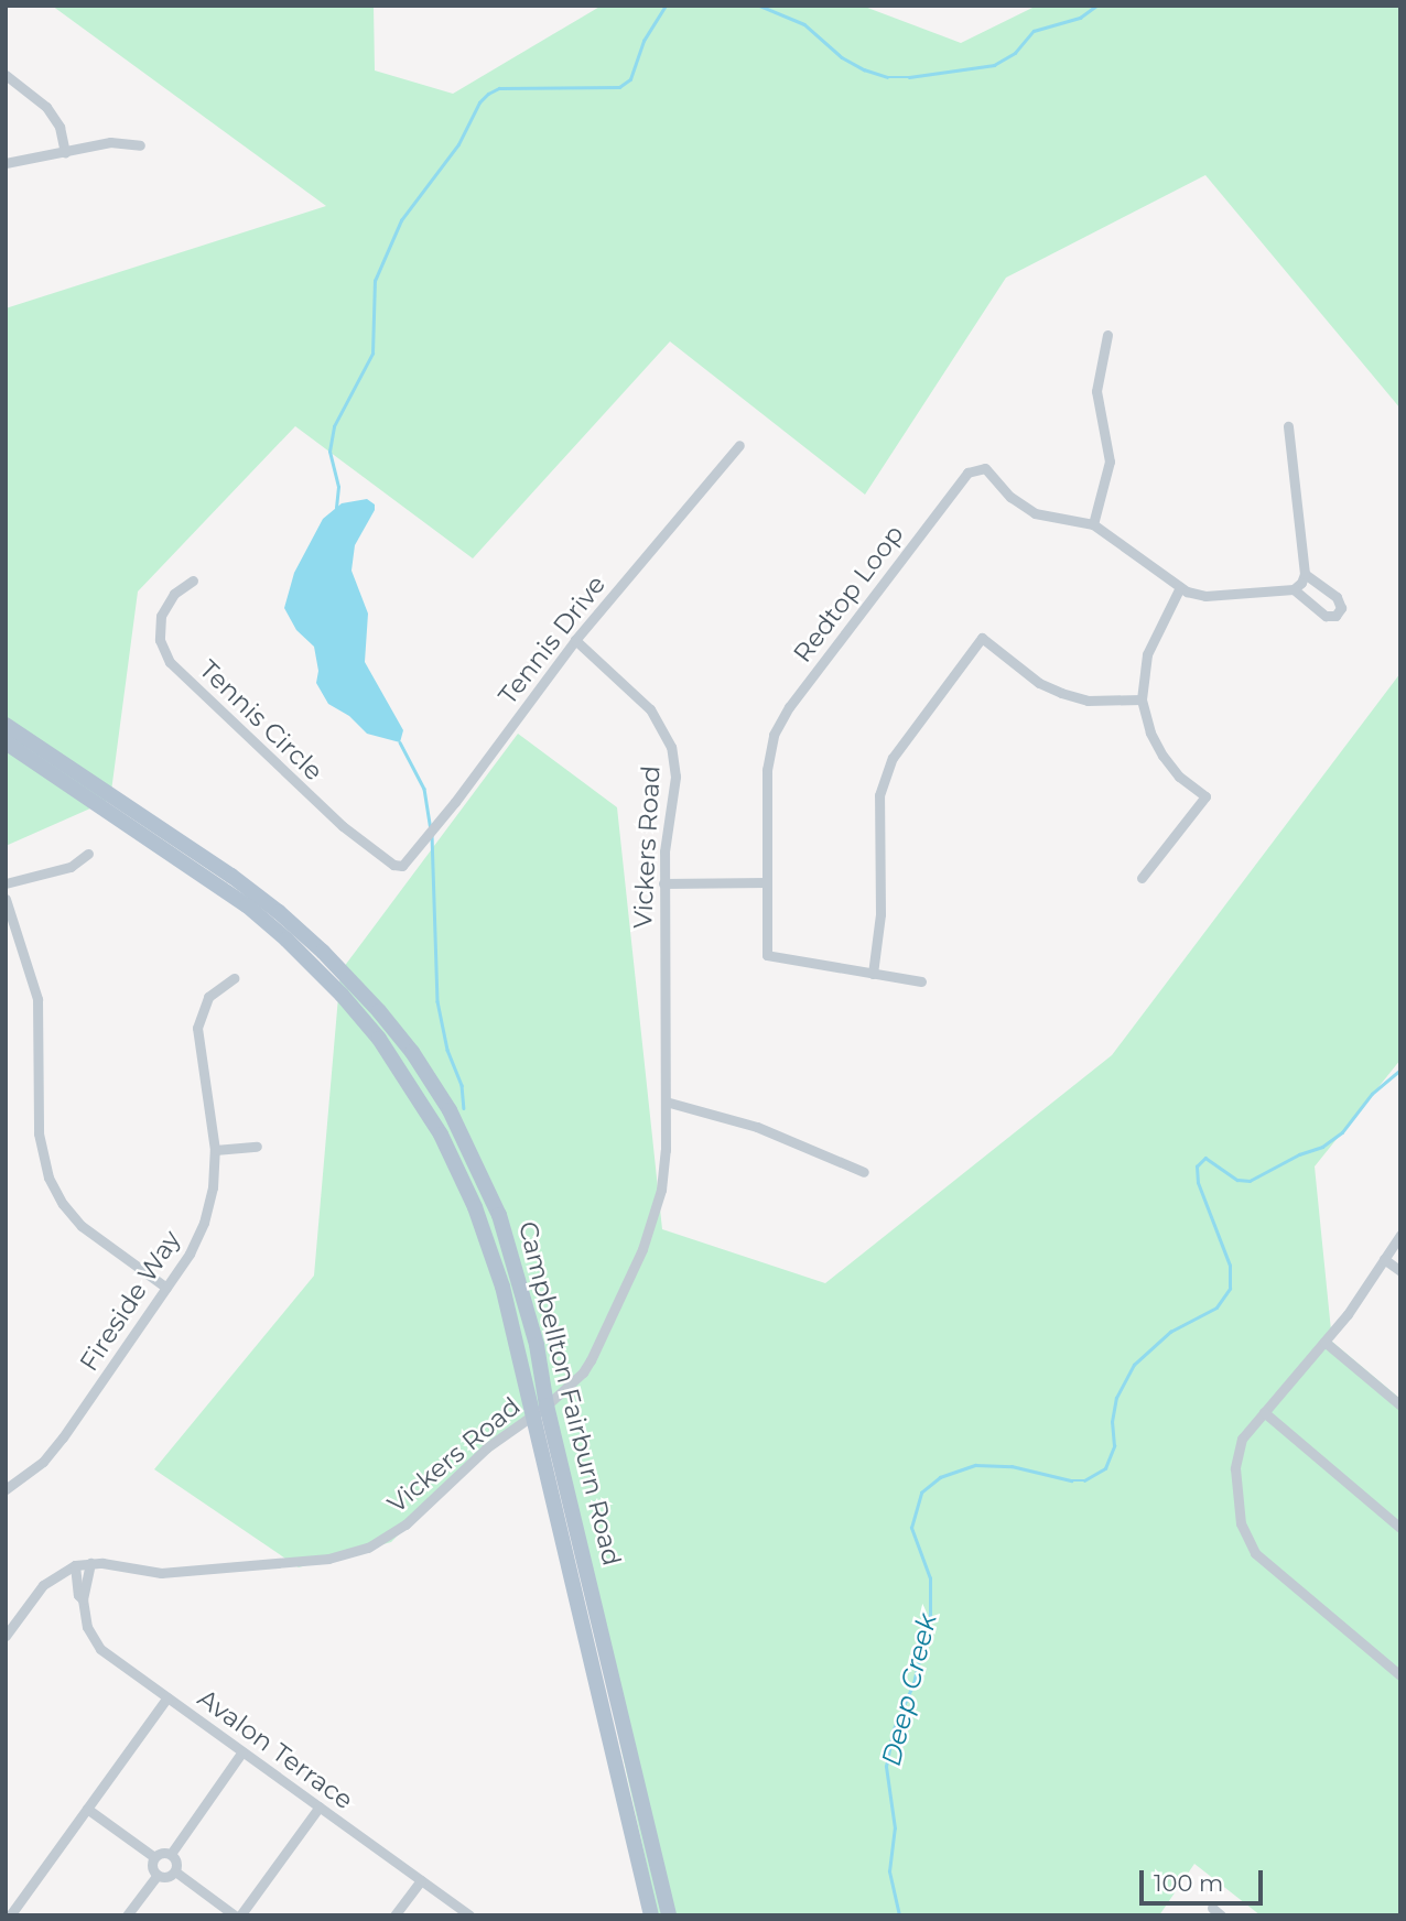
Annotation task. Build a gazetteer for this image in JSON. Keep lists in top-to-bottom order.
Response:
{
  "streets": {
    "main road": ["Campbellton Fairburn Road"],
    "street": [
      "Redtop Loop",
      "Tennis Drive",
      "Tennis Circle",
      "Vickers Road",
      "Fireside Way",
      "Avalon Terrace"
    ]
  },
  "crossings": [
    ["Tennis Drive", "Tennis Circle"],
    ["Tennis Drive", "Vickers Road"],
    ["Vickers Road", "Campbellton Fairburn Road"],
    ["Vickers Road", "Avalon Terrace"]
  ],
  "water": ["Deep Creek"],
  "scale_bar": "100 m"
}
